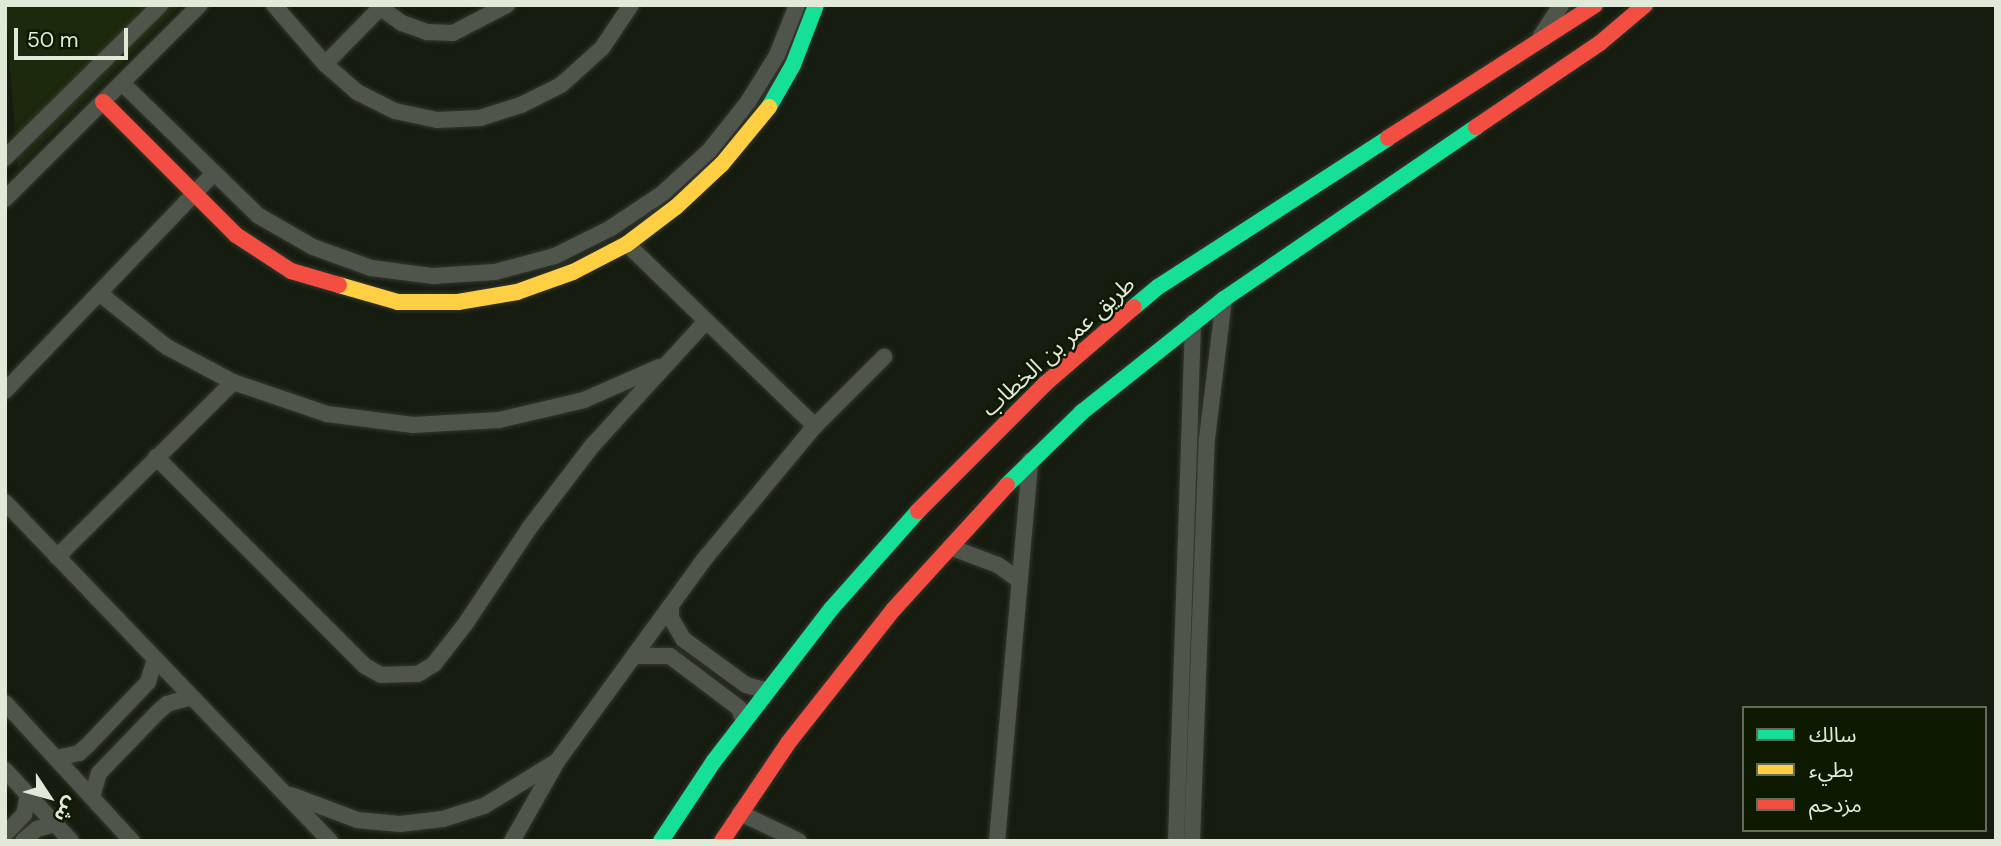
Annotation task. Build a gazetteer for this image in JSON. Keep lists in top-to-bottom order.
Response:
{
  "streets": {
    "street": ["طريق عمر بن الخطاب"]
  },
  "legend": ["سالك", "بطيء", "مزدحم"],
  "scale_bar": "50 m",
  "north": "bottom right"
}
